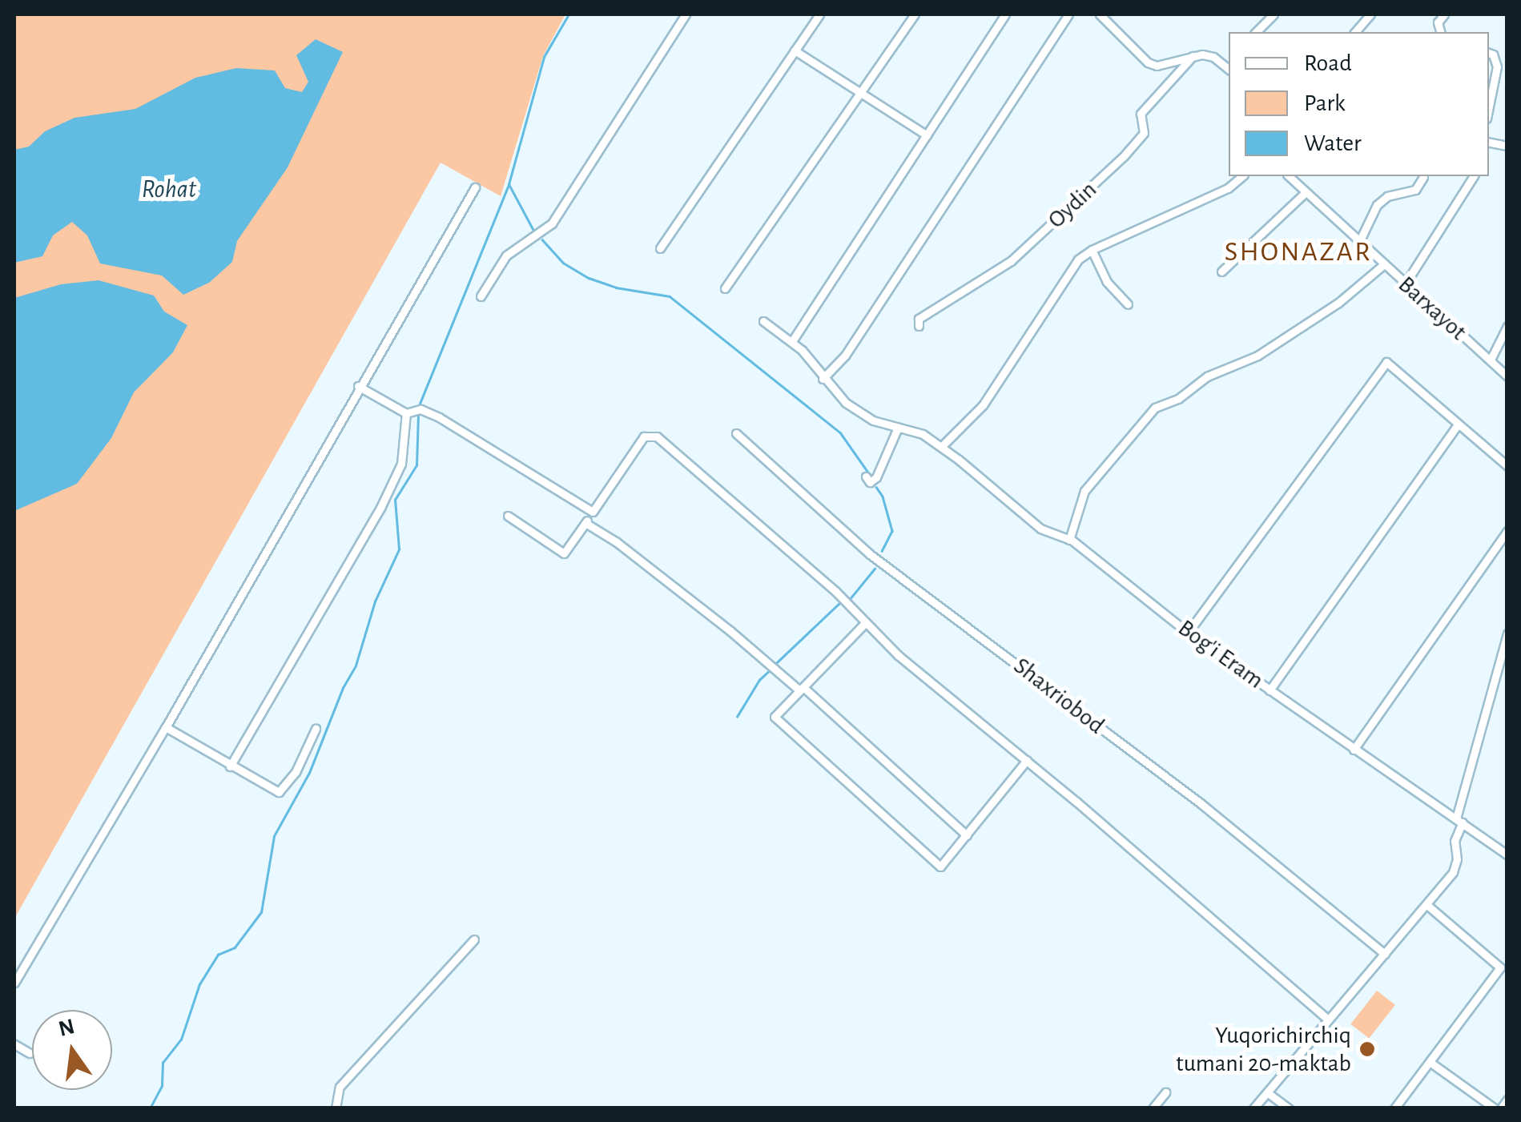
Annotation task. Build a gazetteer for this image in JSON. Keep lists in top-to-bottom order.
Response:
{
  "streets": {
    "street": [
      "Oydin",
      "Barxayot",
      "Bog'i Eram",
      "Shaxriobod"
    ]
  },
  "districts": ["SHONAZAR"],
  "water": ["Rohat"],
  "places": ["Yuqorichirchiq tumani 20-maktab"],
  "legend": ["Road", "Park", "Water"],
  "north": "top"
}
